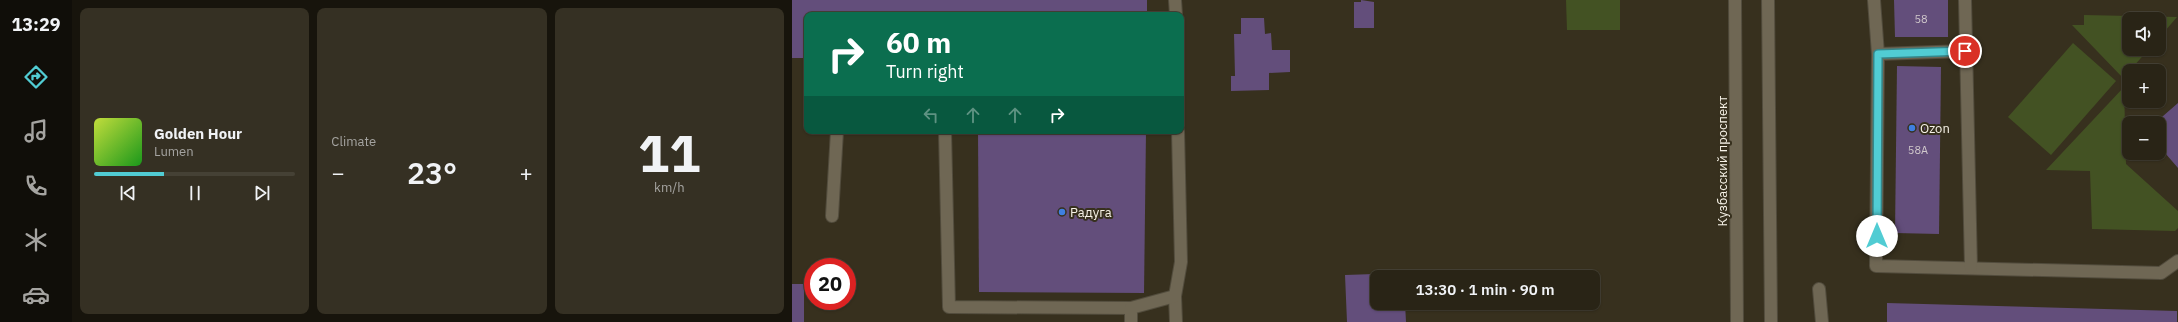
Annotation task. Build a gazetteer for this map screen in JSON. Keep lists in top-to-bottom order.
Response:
{
  "streets": {
    "street": ["Кузбасский проспект"]
  },
  "places": ["Ozon", "Радуга"],
  "house_numbers": ["58", "58А"],
  "page": {
    "tabs": "13:29",
    "tile": [
      "Climate",
      ["11", "km/h"]
    ],
    "map_buttons": ["+", "−"],
    "turn": ["60 m", "Turn right"],
    "song": ["Golden Hour", "Lumen"],
    "heat": ["−", "23°", "+"],
    "limit": "20",
    "trip": "13:30 · 1 min · 90 m"
  }
}
